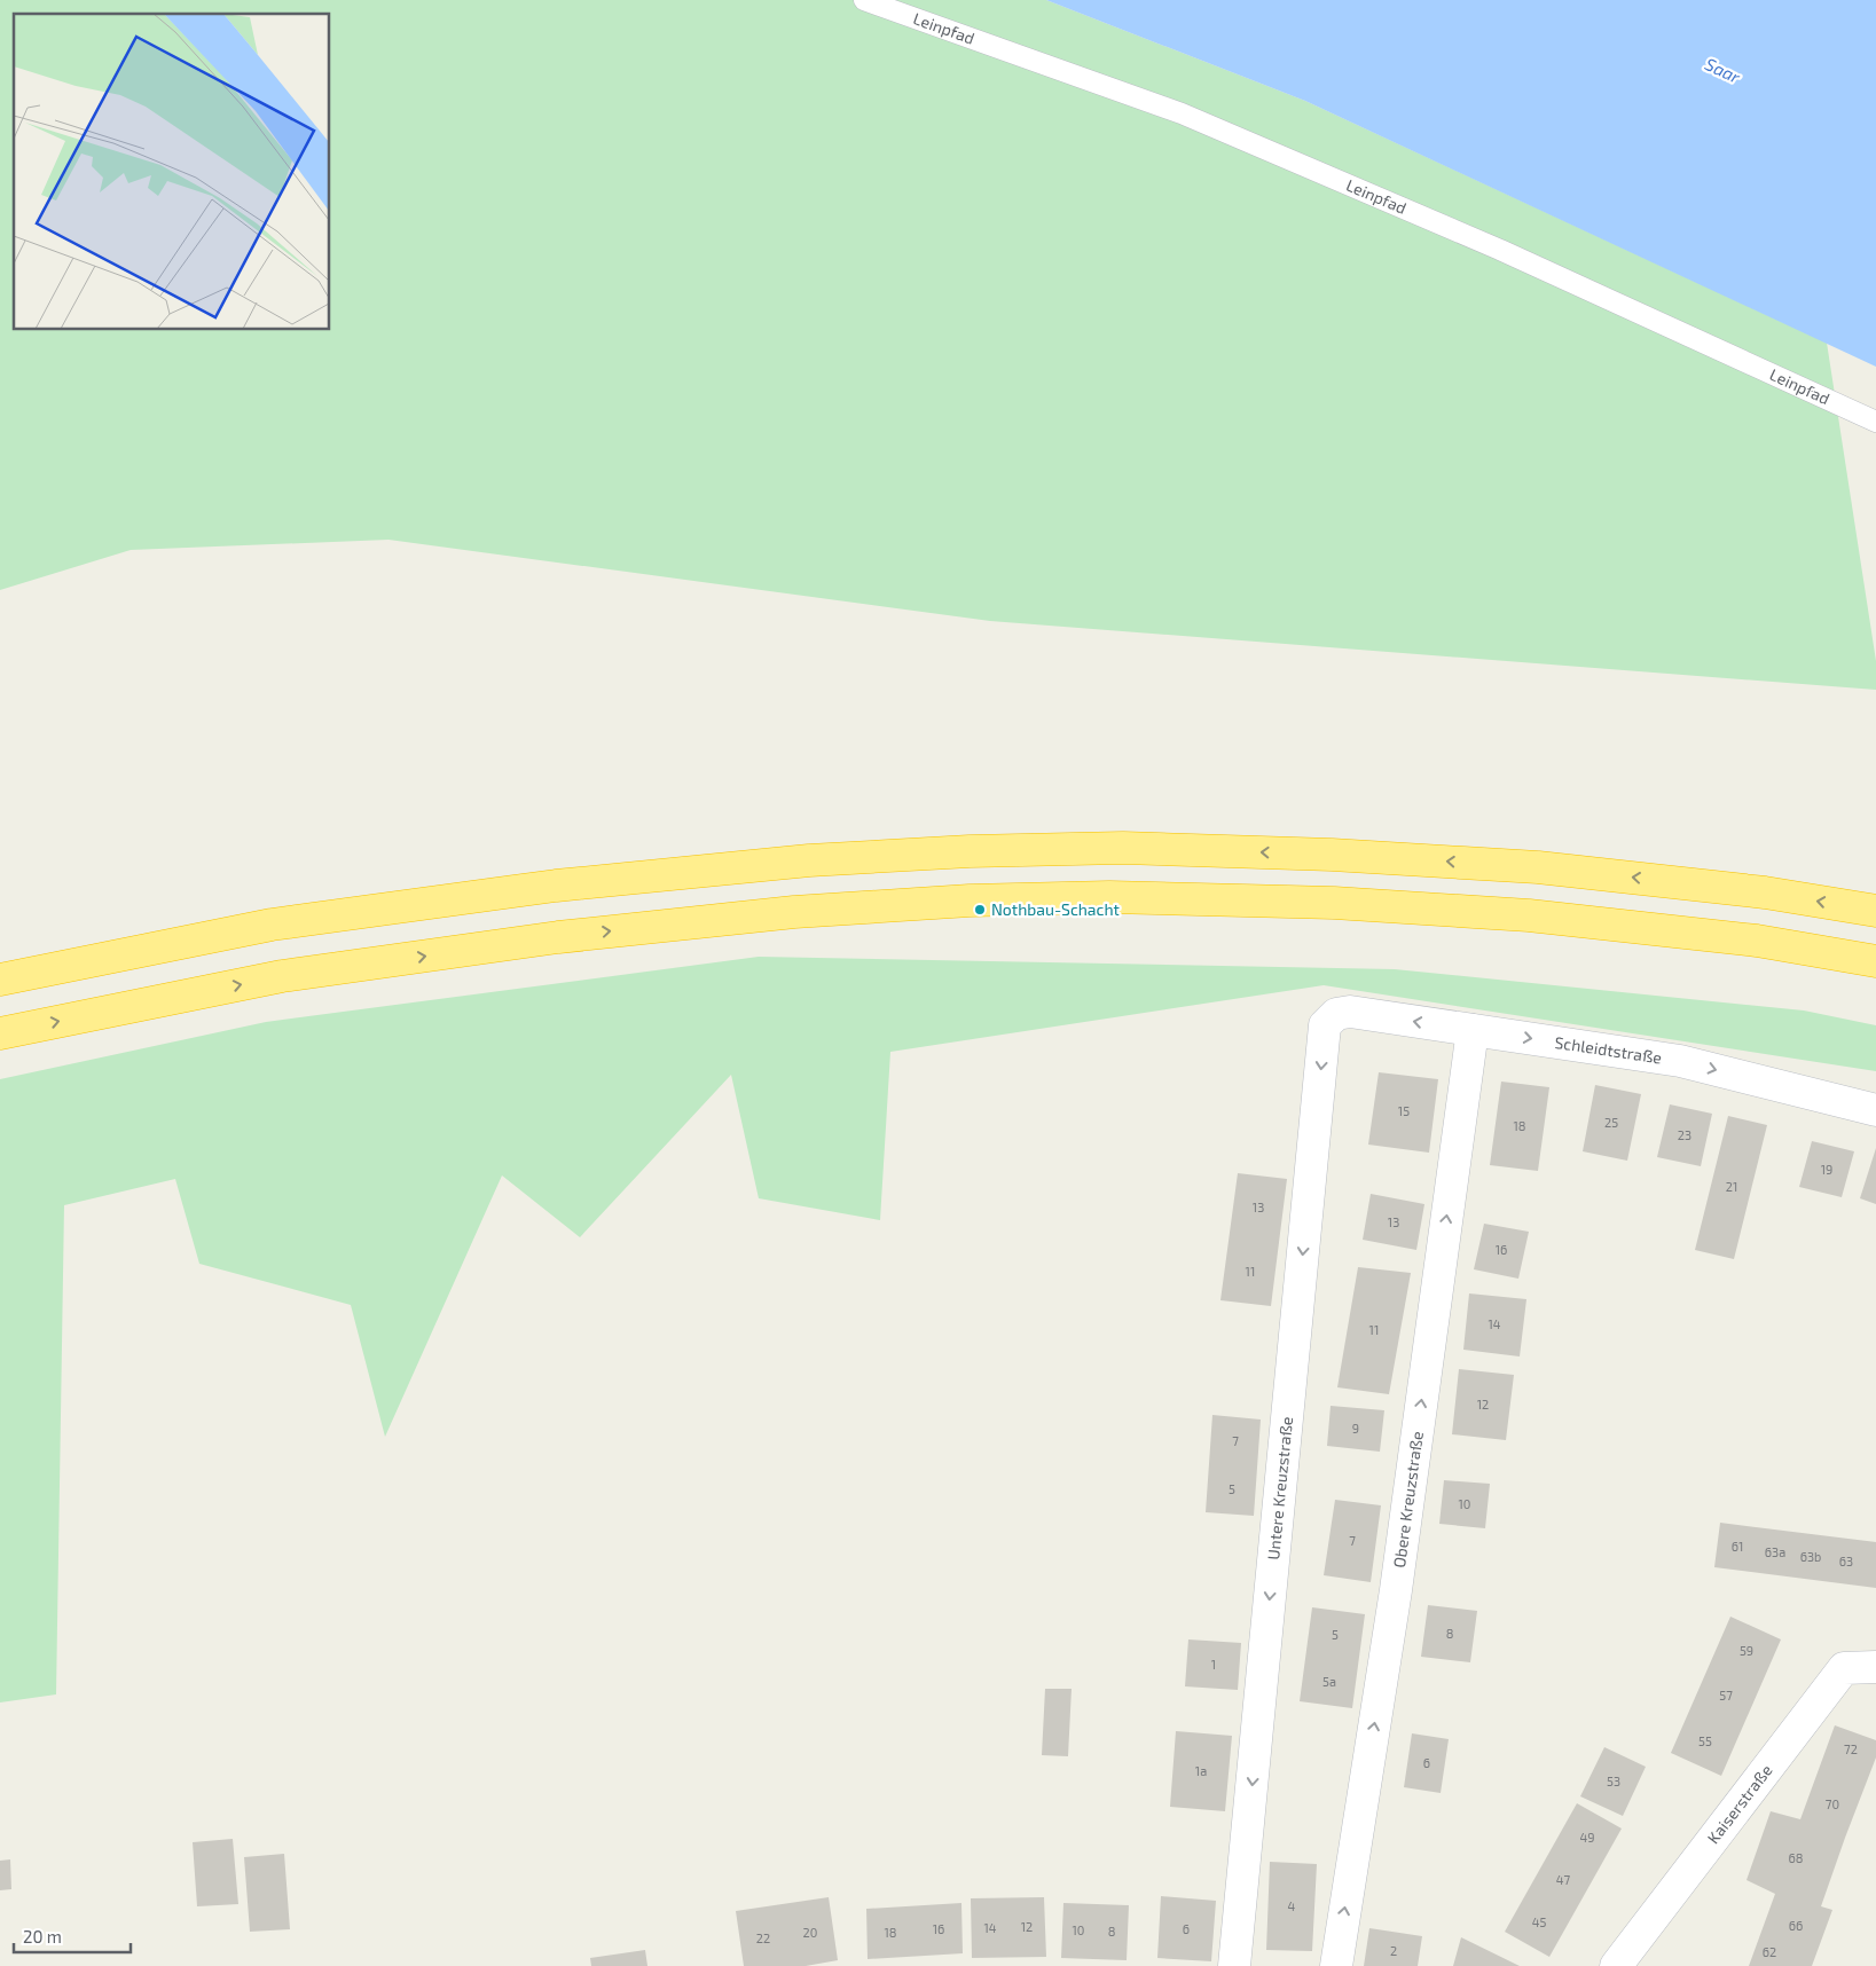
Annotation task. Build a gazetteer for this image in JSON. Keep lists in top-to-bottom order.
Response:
{
  "streets": {
    "street": [
      "Schleidtstraße",
      "Untere Kreuzstraße",
      "Obere Kreuzstraße",
      "Kaiserstraße"
    ],
    "lane": ["Leinpfad"]
  },
  "crossings": [
    ["Schleidtstraße", "Untere Kreuzstraße"],
    ["Schleidtstraße", "Obere Kreuzstraße"]
  ],
  "one_way": ["Untere Kreuzstraße", "Obere Kreuzstraße"],
  "water": ["Saar"],
  "places": ["Nothbau-Schacht"],
  "house_numbers": [
    "15",
    "25",
    "18",
    "23",
    "19",
    "21",
    "13",
    "13",
    "16",
    "11",
    "14",
    "11",
    "12",
    "9",
    "7",
    "5",
    "10",
    "7",
    "61",
    "63a",
    "63b",
    "63",
    "8",
    "5",
    "59",
    "1",
    "5a",
    "57",
    "55",
    "72",
    "6",
    "1a",
    "53",
    "70",
    "49",
    "68",
    "47",
    "4",
    "45",
    "66",
    "12",
    "14",
    "16",
    "6",
    "10",
    "8",
    "20",
    "18",
    "22",
    "2",
    "62"
  ],
  "scale_bar": "20 m"
}
